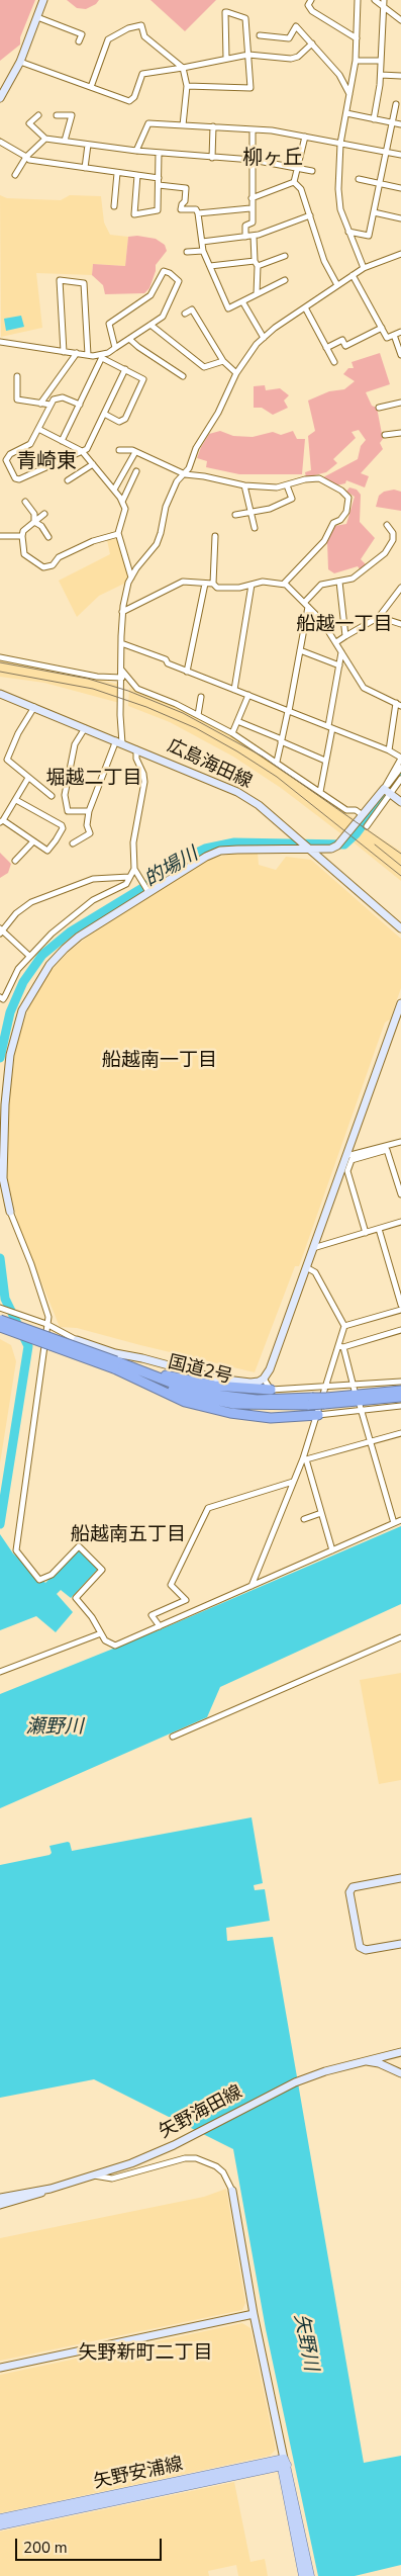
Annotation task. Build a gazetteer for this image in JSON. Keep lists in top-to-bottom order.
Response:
{
  "streets": {
    "highway": ["国道2号"],
    "main road": ["矢野安浦線"],
    "street": ["広島海田線", "矢野海田線"]
  },
  "districts": [
    "柳ヶ丘",
    "青崎東",
    "船越一丁目",
    "堀越二丁目",
    "船越南一丁目",
    "船越南五丁目",
    "矢野新町二丁目"
  ],
  "water": ["的場川", "瀬野川", "矢野川"],
  "scale_bar": "200 m"
}
